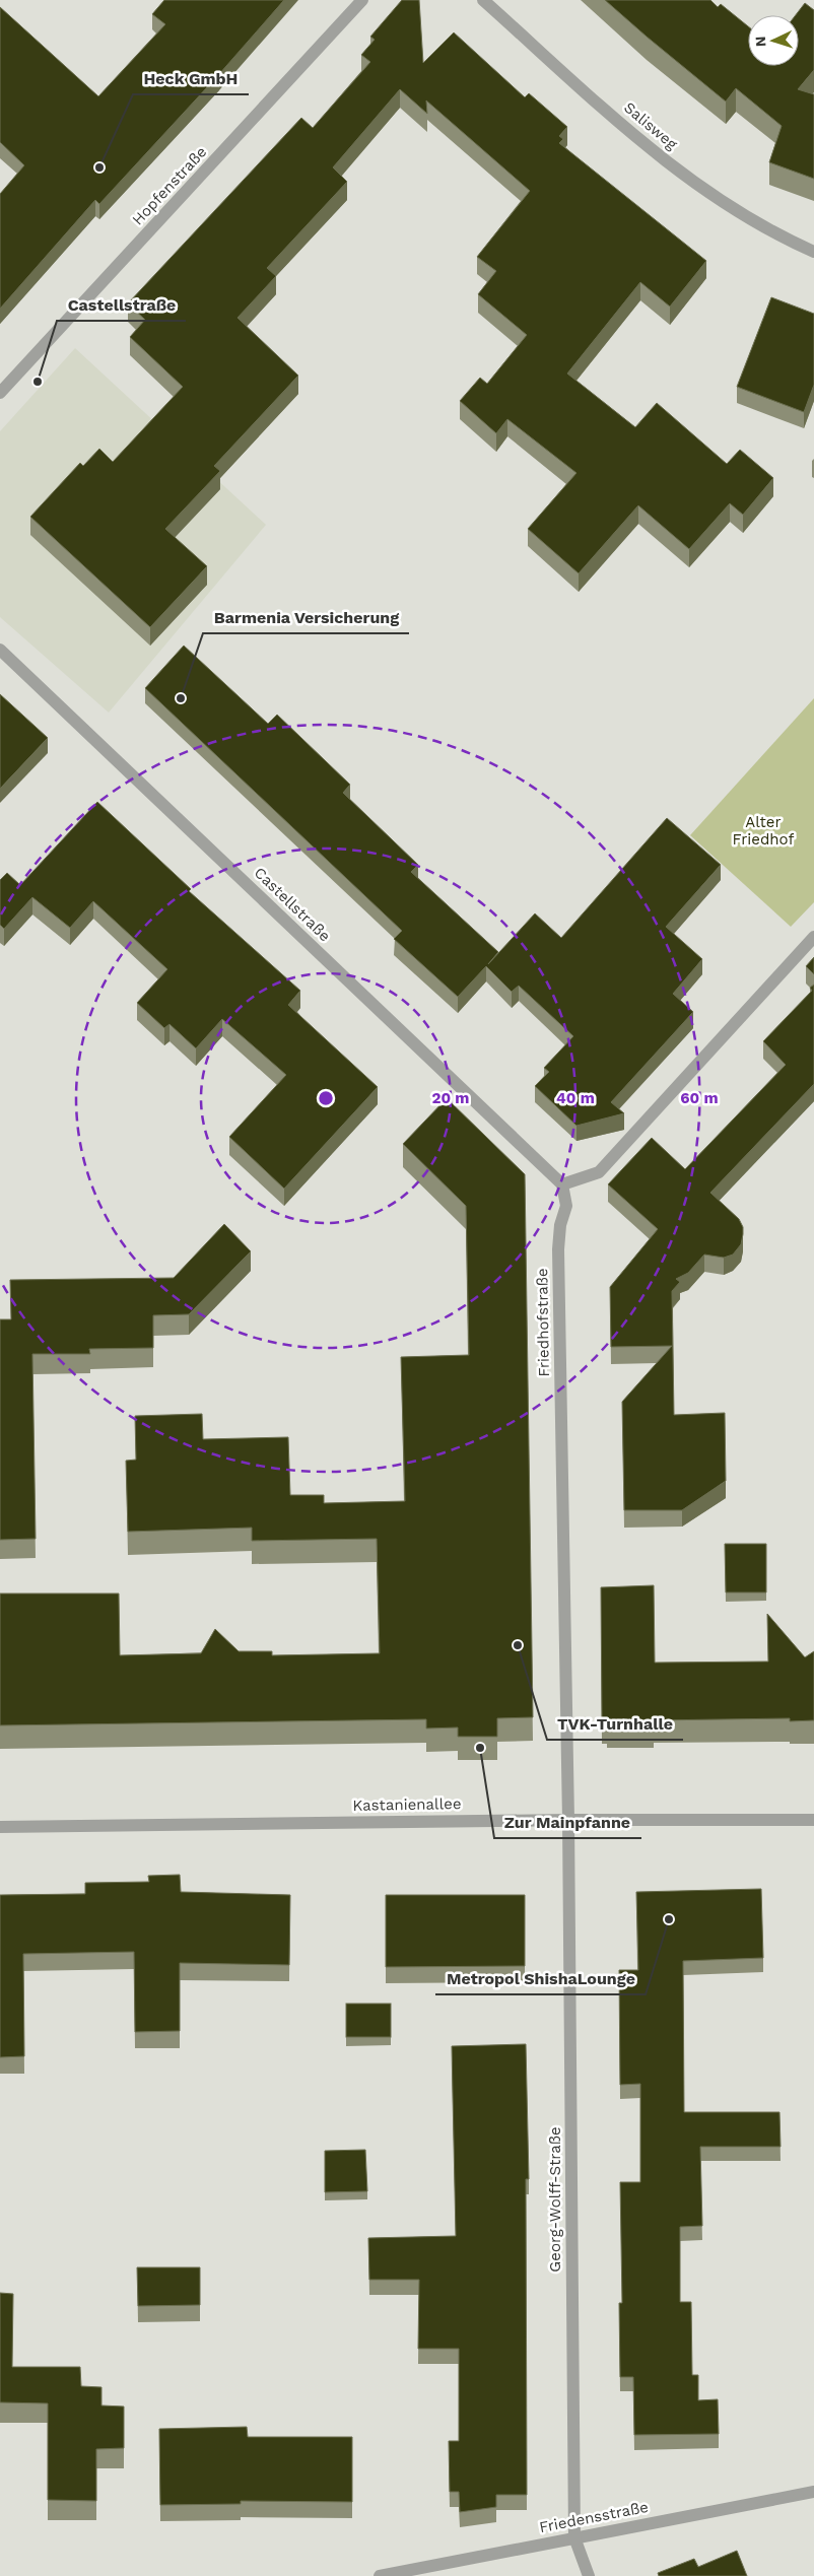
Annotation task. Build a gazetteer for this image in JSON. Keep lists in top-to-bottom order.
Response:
{
  "streets": {
    "street": [
      "Salisweg",
      "Hopfenstraße",
      "Castellstraße",
      "Friedhofstraße",
      "Kastanienallee",
      "Georg-Wolff-Straße",
      "Friedensstraße"
    ]
  },
  "crossings": [
    ["Castellstraße", "Friedhofstraße"],
    ["Friedhofstraße", "Kastanienallee"],
    ["Friedhofstraße", "Georg-Wolff-Straße"],
    ["Kastanienallee", "Georg-Wolff-Straße"],
    ["Georg-Wolff-Straße", "Friedensstraße"]
  ],
  "parks": ["Alter Friedhof"],
  "places": [
    "Heck GmbH",
    "Castellstraße",
    "Barmenia Versicherung",
    "TVK-Turnhalle",
    "Zur Mainpfanne",
    "Metropol ShishaLounge"
  ],
  "north": "left",
  "rings": ["20 m", "40 m", "60 m"]
}
